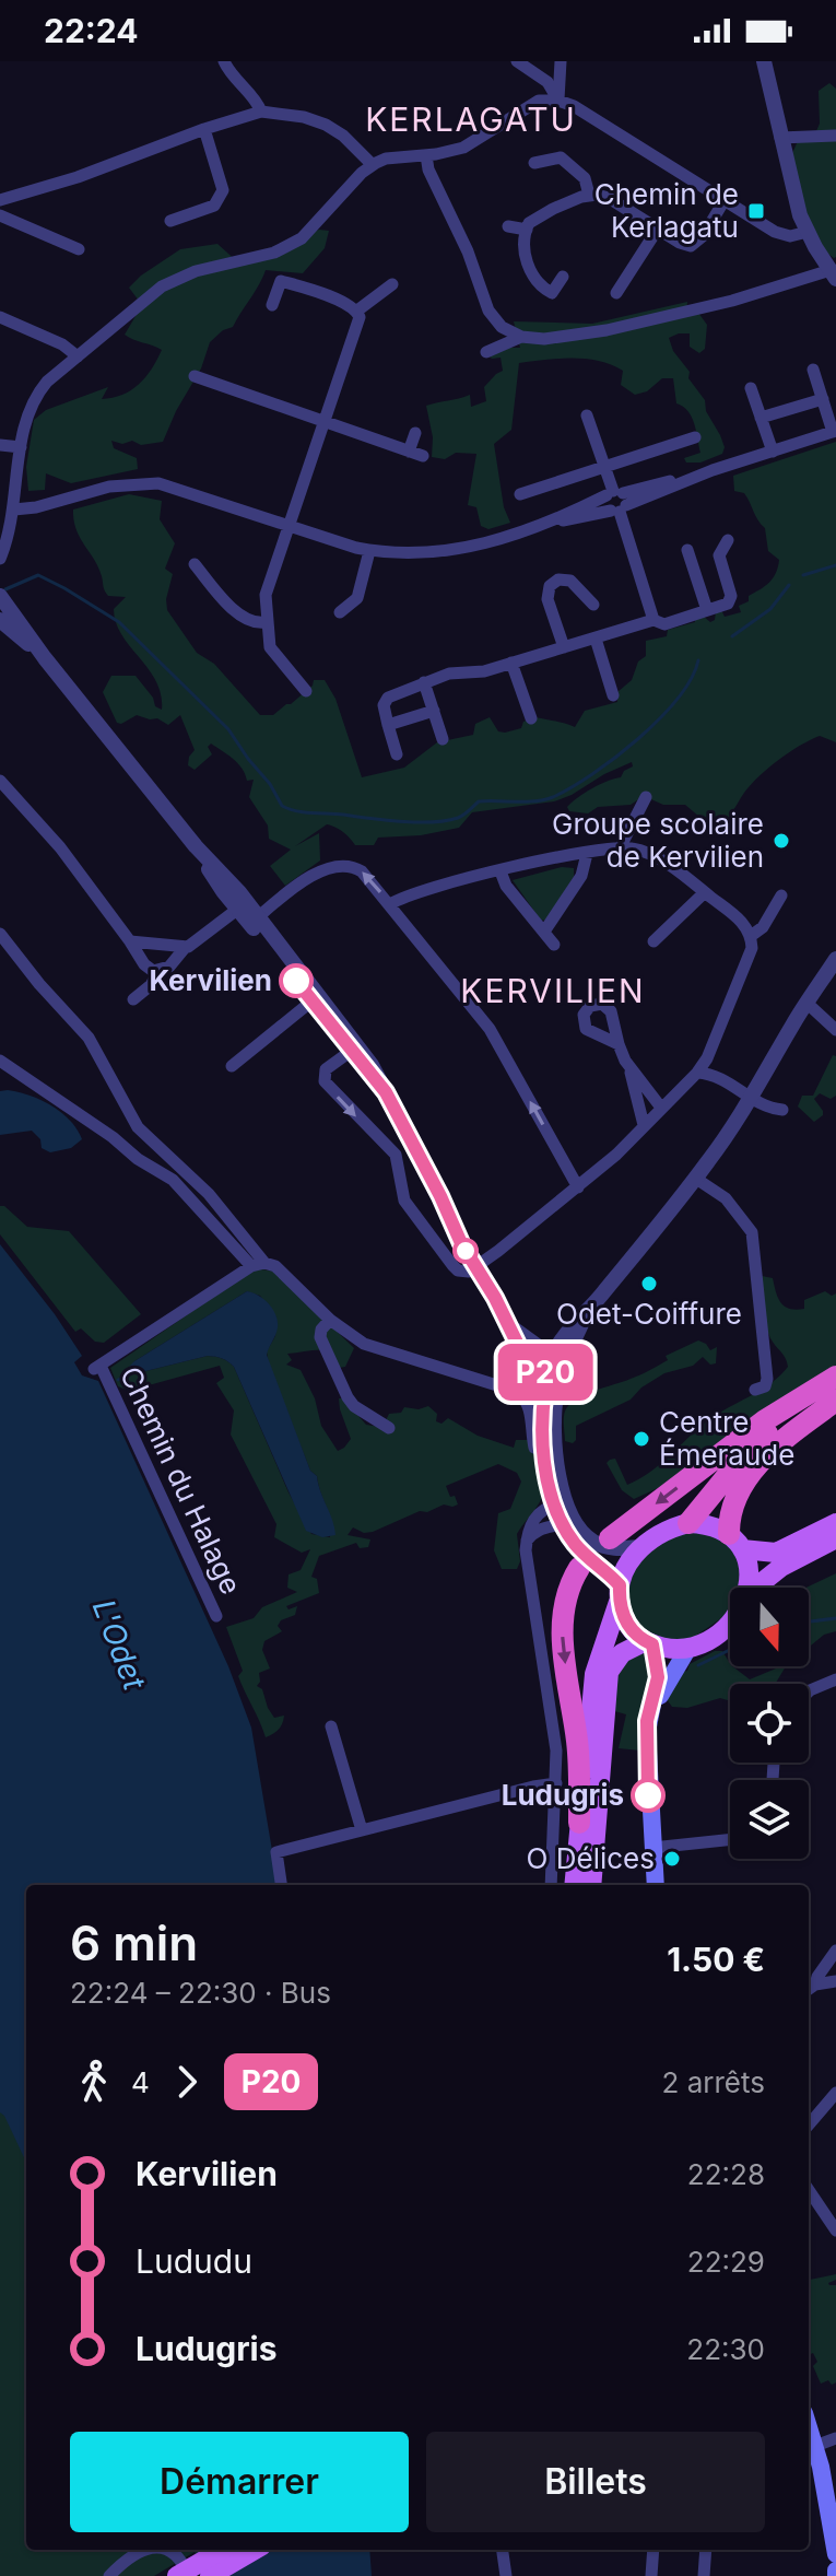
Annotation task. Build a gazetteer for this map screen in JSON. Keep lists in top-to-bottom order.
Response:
{
  "streets": {
    "street": ["Chemin du Halage"]
  },
  "districts": ["KERLAGATU", "KERVILIEN"],
  "water": ["L'Odet"],
  "places": {
    "transit": ["Chemin de Kerlagatu"],
    "other": [
      "Groupe scolaire de Kervilien",
      "Kervilien",
      "Odet-Coiffure",
      "Centre Émeraude",
      "Ludugris",
      "O Délices"
    ]
  },
  "lines": ["bus line P20"],
  "north": "bottom",
  "page": {
    "status": "22:24",
    "on_map": "P20",
    "heading": ["6 min", "22:24 – 22:30 · Bus", "1.50 €"],
    "legs": ["4", "P20", "2 arrêts"],
    "list": [
      {
        "name": "Kervilien",
        "value": "22:28"
      },
      {
        "name": "Lududu",
        "value": "22:29"
      },
      {
        "name": "Ludugris",
        "value": "22:30"
      }
    ],
    "buttons": ["Démarrer", "Billets"]
  }
}
